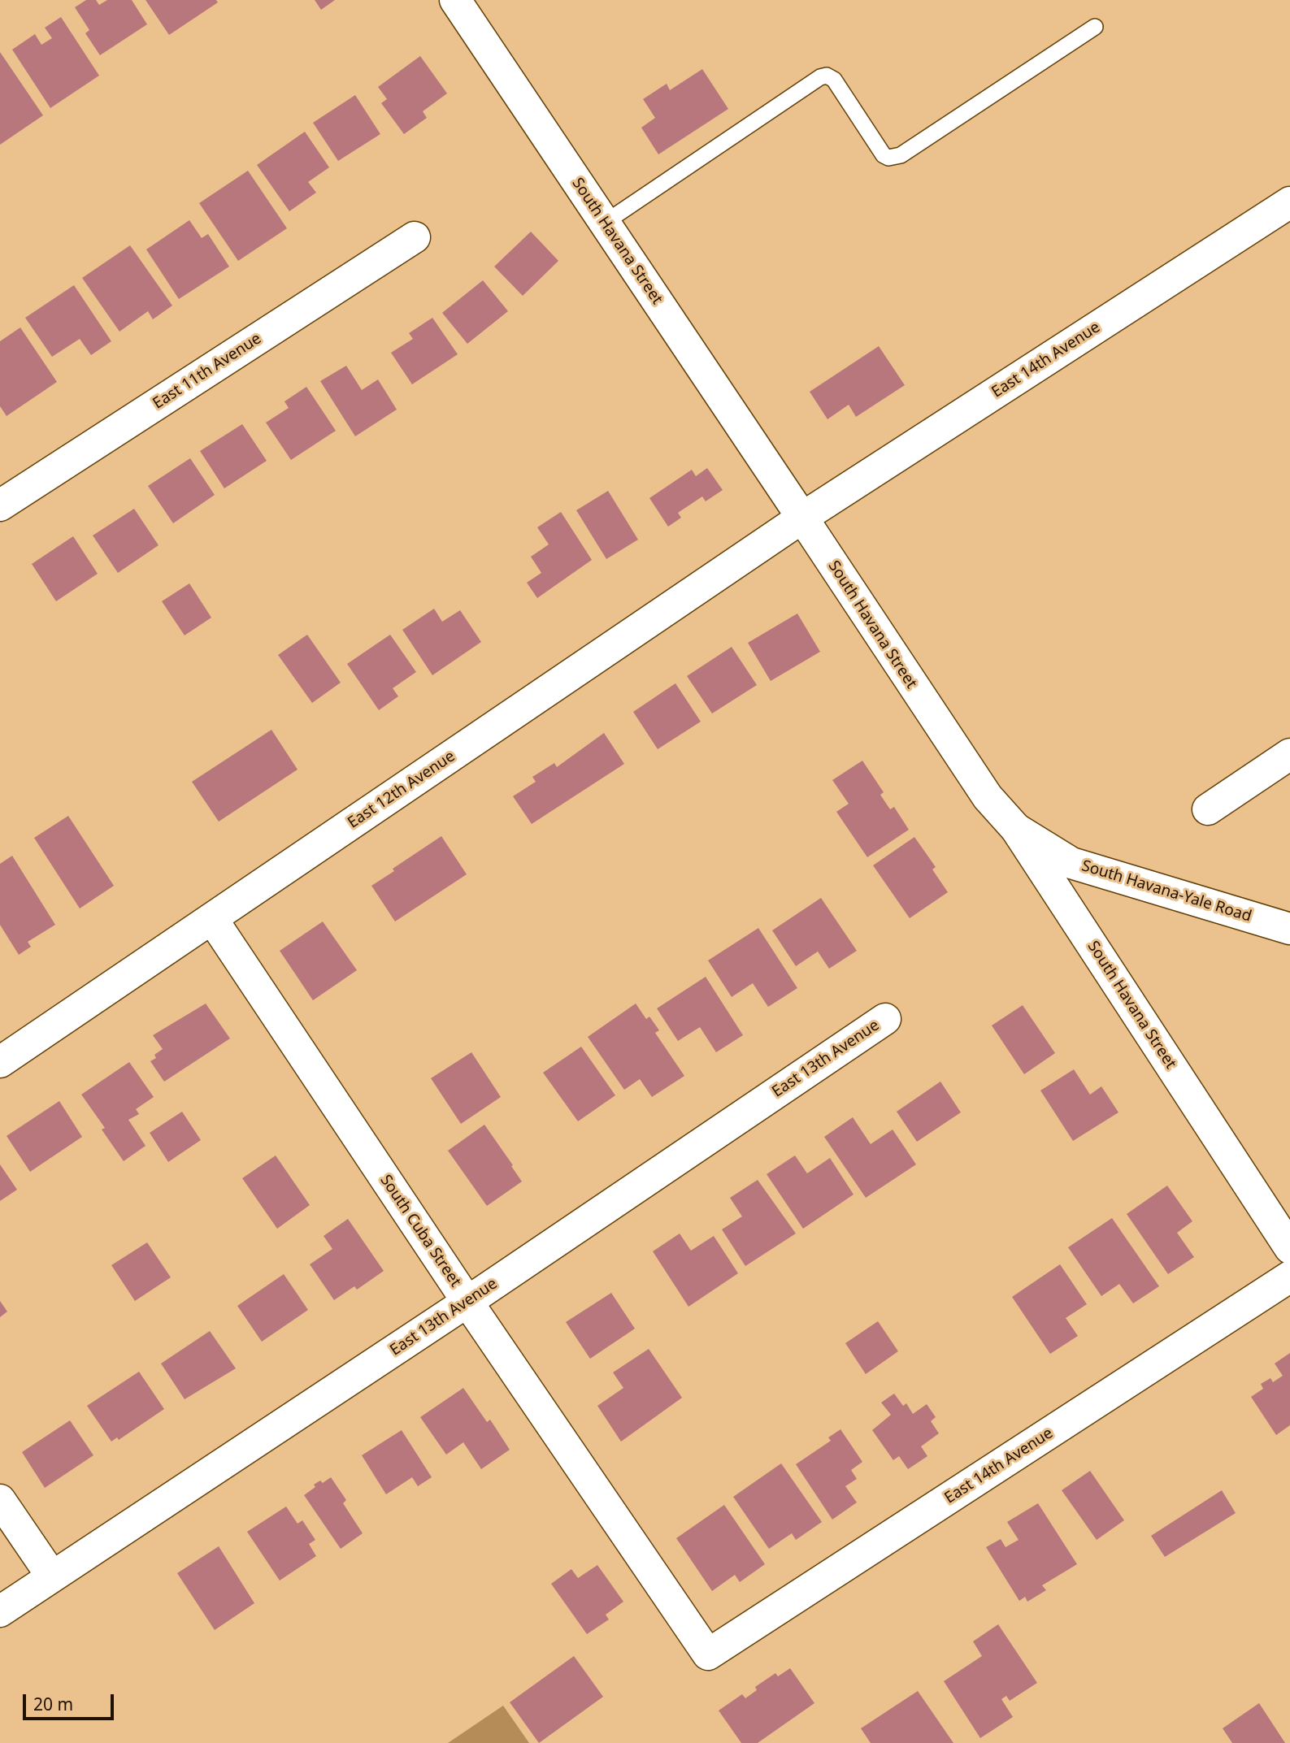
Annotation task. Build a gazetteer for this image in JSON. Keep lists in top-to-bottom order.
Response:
{
  "streets": {
    "street": [
      "South Havana Street",
      "East 14th Avenue",
      "East 11th Avenue",
      "East 12th Avenue",
      "South Havana-Yale Road",
      "East 13th Avenue",
      "South Cuba Street"
    ]
  },
  "crossings": [
    ["South Havana Street", "East 14th Avenue"],
    ["South Havana Street", "East 12th Avenue"],
    ["South Havana Street", "South Havana-Yale Road"],
    ["East 14th Avenue", "East 12th Avenue"],
    ["East 14th Avenue", "South Cuba Street"],
    ["East 12th Avenue", "South Cuba Street"],
    ["East 13th Avenue", "South Cuba Street"]
  ],
  "scale_bar": "20 m"
}
